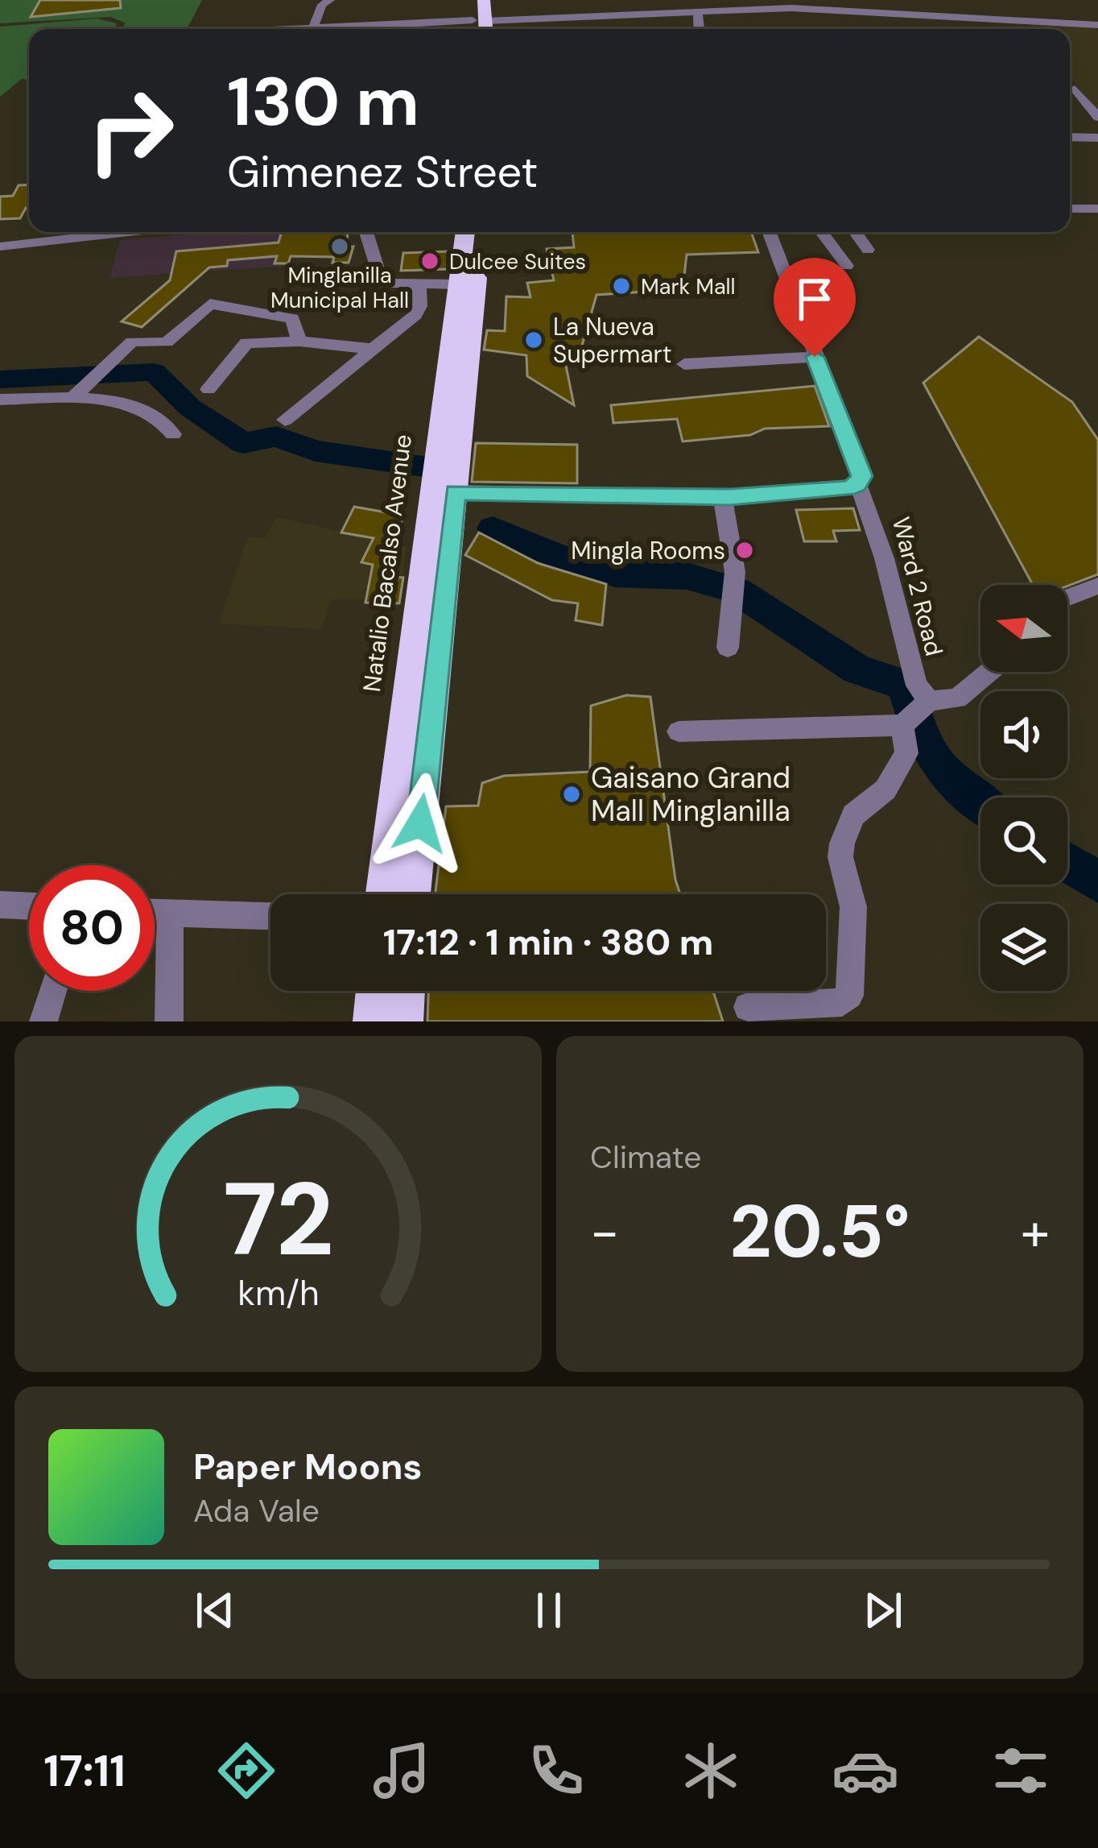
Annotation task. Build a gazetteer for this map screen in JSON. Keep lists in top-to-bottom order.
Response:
{
  "streets": {
    "highway": ["Natalio Bacalso Avenue"],
    "street": ["Ward 2 Road"]
  },
  "places": [
    "Minglanilla Municipal Hall",
    "Dulcee Suites",
    "Mark Mall",
    "La Nueva Supermart",
    "Mingla Rooms",
    "Gaisano Grand Mall Minglanilla"
  ],
  "north": "left",
  "page": {
    "turn": ["130 m", "Gimenez Street"],
    "limit": "80",
    "trip": "17:12 · 1 min · 380 m",
    "tile": "Climate",
    "heat": ["−", "20.5°", "+"],
    "song": ["Paper Moons", "Ada Vale"],
    "tabs": "17:11",
    "gauge": ["72", "km/h"]
  }
}
